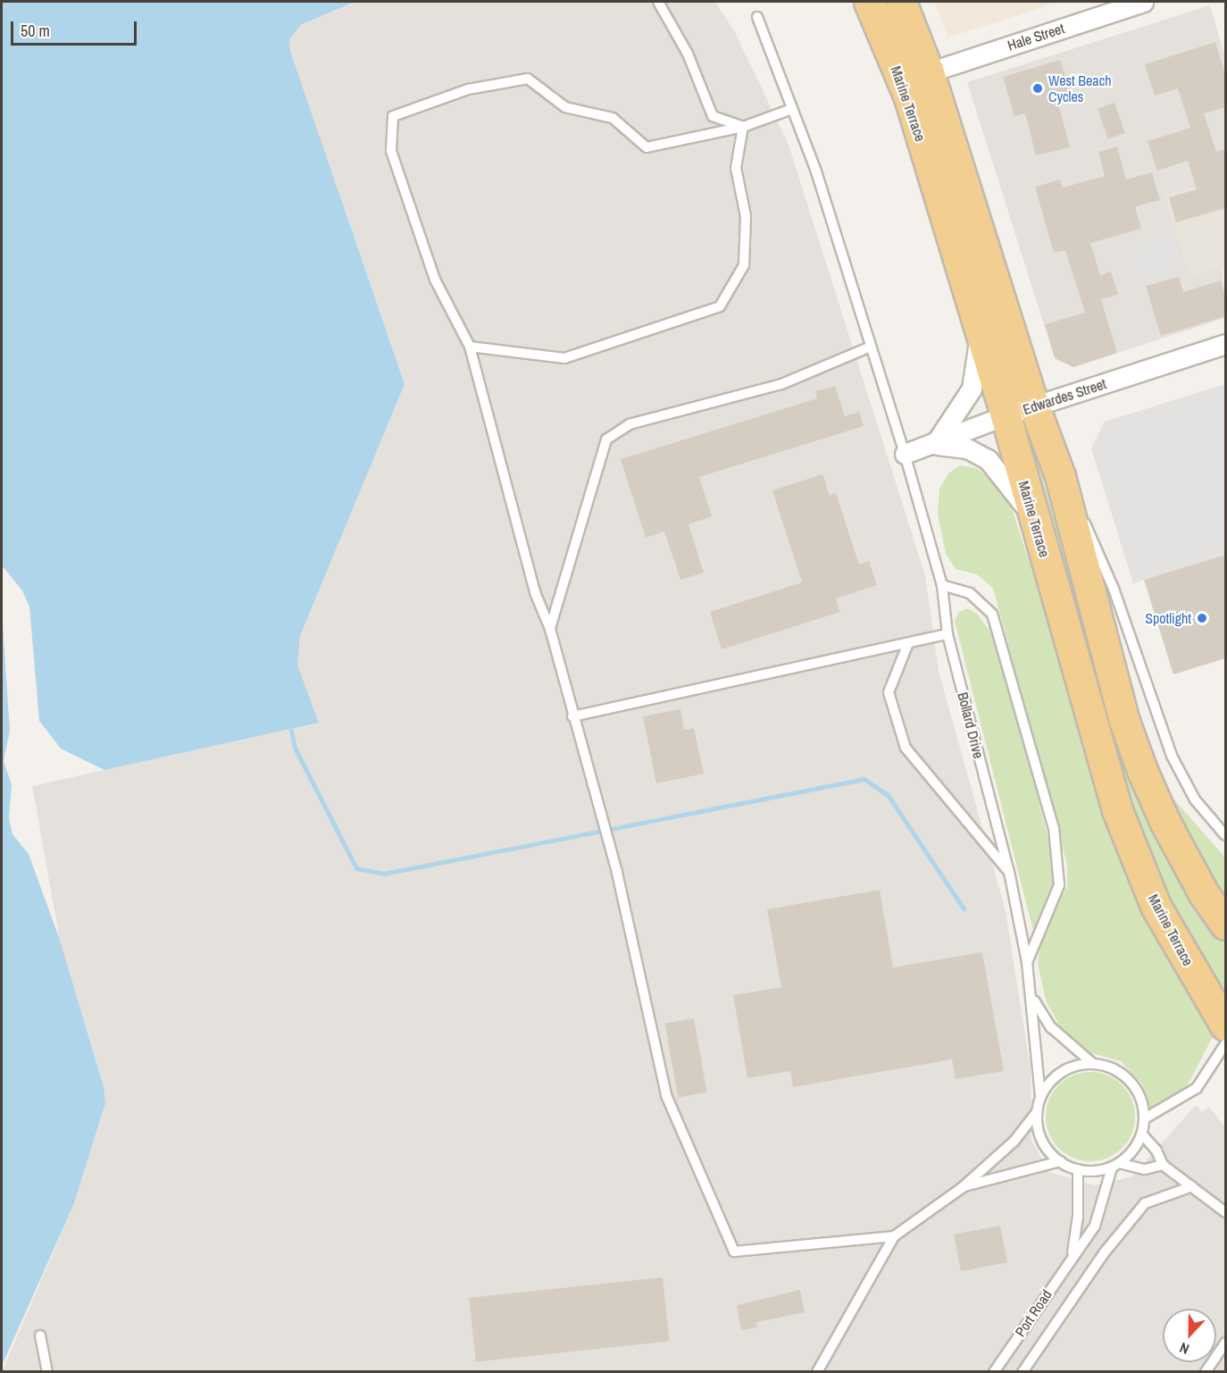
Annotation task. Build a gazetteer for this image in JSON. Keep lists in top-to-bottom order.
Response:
{
  "streets": {
    "highway": ["Marine Terrace"],
    "street": ["Hale Street", "Edwardes Street"],
    "lane": ["Bollard Drive", "Port Road"]
  },
  "crossings": [
    ["Hale Street", "Marine Terrace"],
    ["Marine Terrace", "Edwardes Street"],
    ["Edwardes Street", "Bollard Drive"],
    ["Bollard Drive", "Port Road"]
  ],
  "places": ["West Beach Cycles", "Spotlight"],
  "scale_bar": "50 m",
  "north": "bottom"
}
